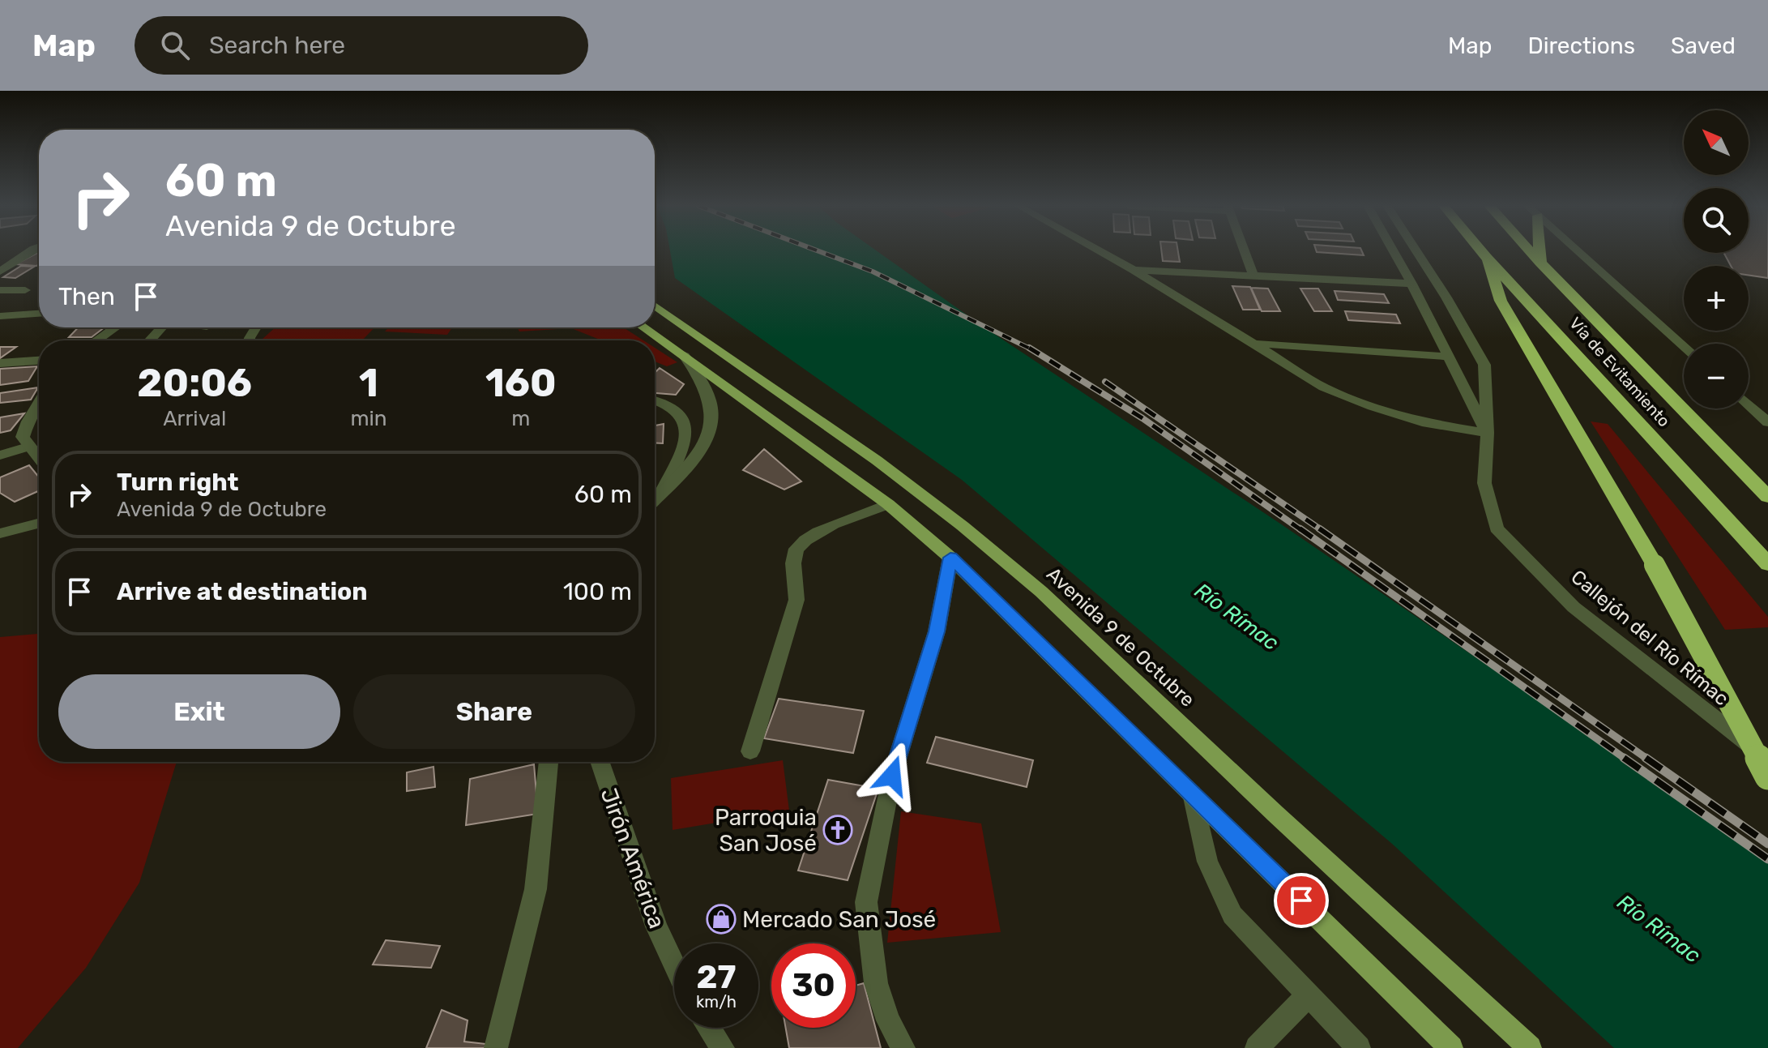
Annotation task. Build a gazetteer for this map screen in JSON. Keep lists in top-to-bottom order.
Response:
{
  "streets": {
    "highway": ["Vía de Evitamiento"],
    "main road": ["Avenida 9 de Octubre"],
    "street": ["Callejón del Río Rímac", "Jirón América"]
  },
  "water": ["Río Rímac"],
  "places": {
    "church": ["Parroquia San José"],
    "shop": ["Mercado San José"]
  },
  "north": "top left",
  "page": {
    "header": "Map",
    "search": "Search here",
    "nav": ["Map", "Directions", "Saved"],
    "map_buttons": ["+", "−"],
    "turn": ["60 m", "Avenida 9 de Octubre"],
    "then": "Then",
    "eta": [
      "20:06",
      "Arrival",
      "1",
      "min",
      "160",
      "m"
    ],
    "list": [
      {
        "name": "Turn right",
        "note": "Avenida 9 de Octubre",
        "value": "60 m"
      },
      {
        "name": "Arrive at destination",
        "value": "100 m"
      }
    ],
    "buttons": ["Exit", "Share"],
    "speed": "27 km/h",
    "limit": "30"
  }
}
